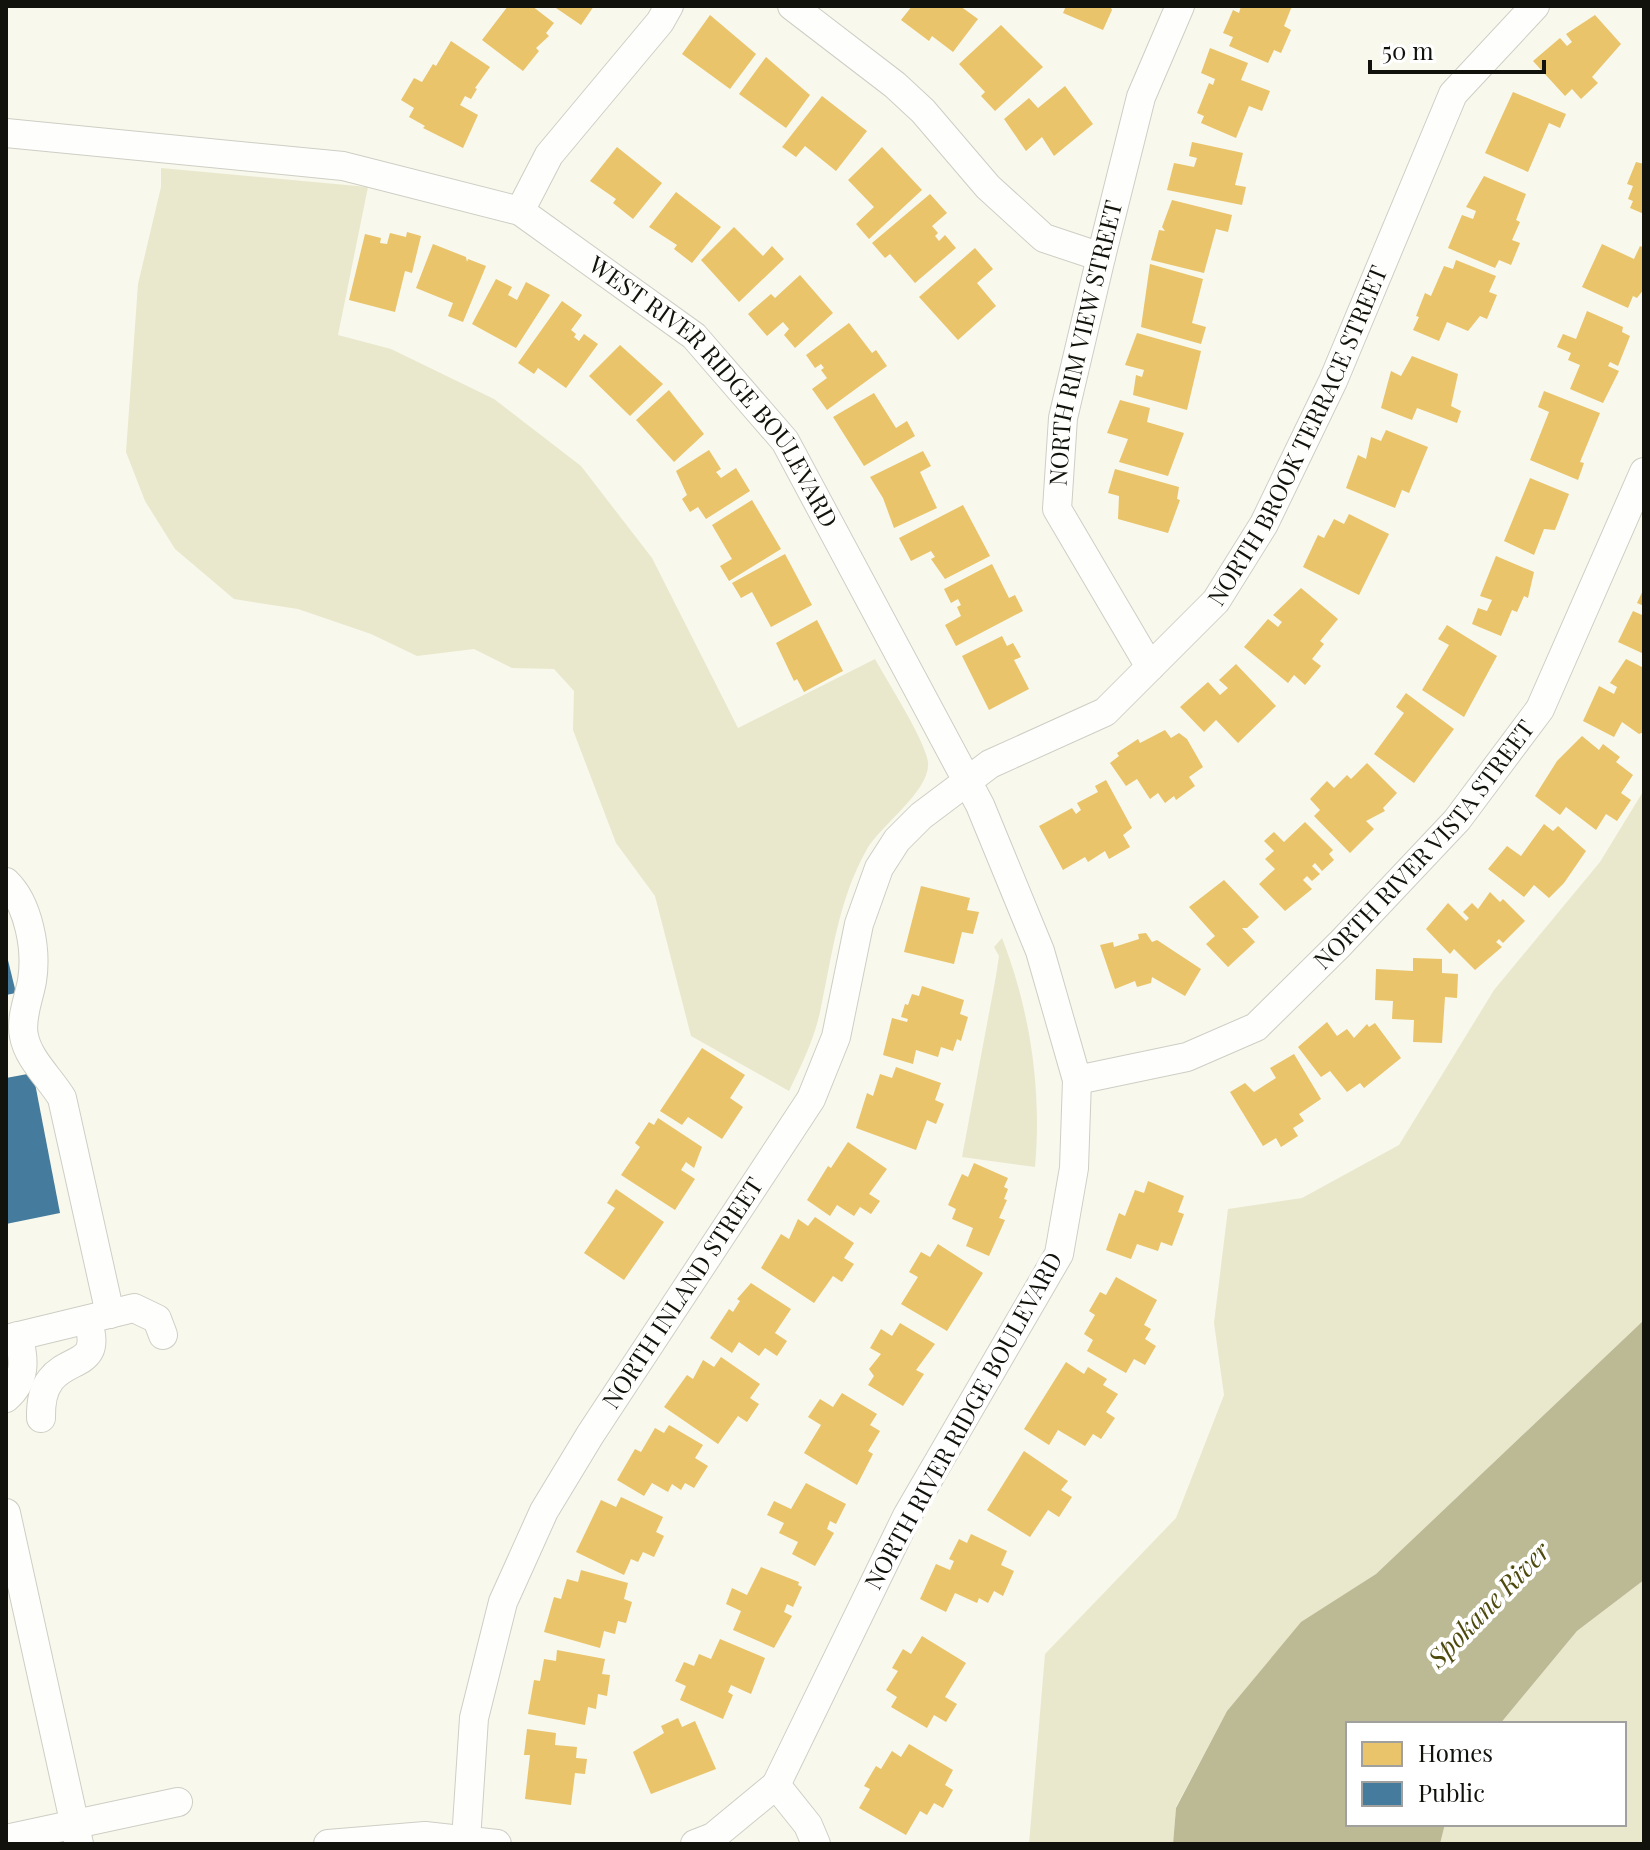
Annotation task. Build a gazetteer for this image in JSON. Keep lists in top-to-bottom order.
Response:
{
  "streets": {
    "street": [
      "NORTH RIM VIEW STREET",
      "WEST RIVER RIDGE BOULEVARD",
      "NORTH BROOK TERRACE STREET",
      "NORTH RIVER VISTA STREET",
      "NORTH INLAND STREET",
      "NORTH RIVER RIDGE BOULEVARD"
    ]
  },
  "crossings": [
    ["NORTH RIM VIEW STREET", "NORTH BROOK TERRACE STREET"],
    ["WEST RIVER RIDGE BOULEVARD", "NORTH BROOK TERRACE STREET"],
    ["WEST RIVER RIDGE BOULEVARD", "NORTH RIVER VISTA STREET"],
    ["WEST RIVER RIDGE BOULEVARD", "NORTH INLAND STREET"],
    ["WEST RIVER RIDGE BOULEVARD", "NORTH RIVER RIDGE BOULEVARD"],
    ["NORTH BROOK TERRACE STREET", "NORTH INLAND STREET"],
    ["NORTH RIVER VISTA STREET", "NORTH RIVER RIDGE BOULEVARD"]
  ],
  "water": ["Spokane River"],
  "legend": ["Homes", "Public"],
  "scale_bar": "50 m"
}
